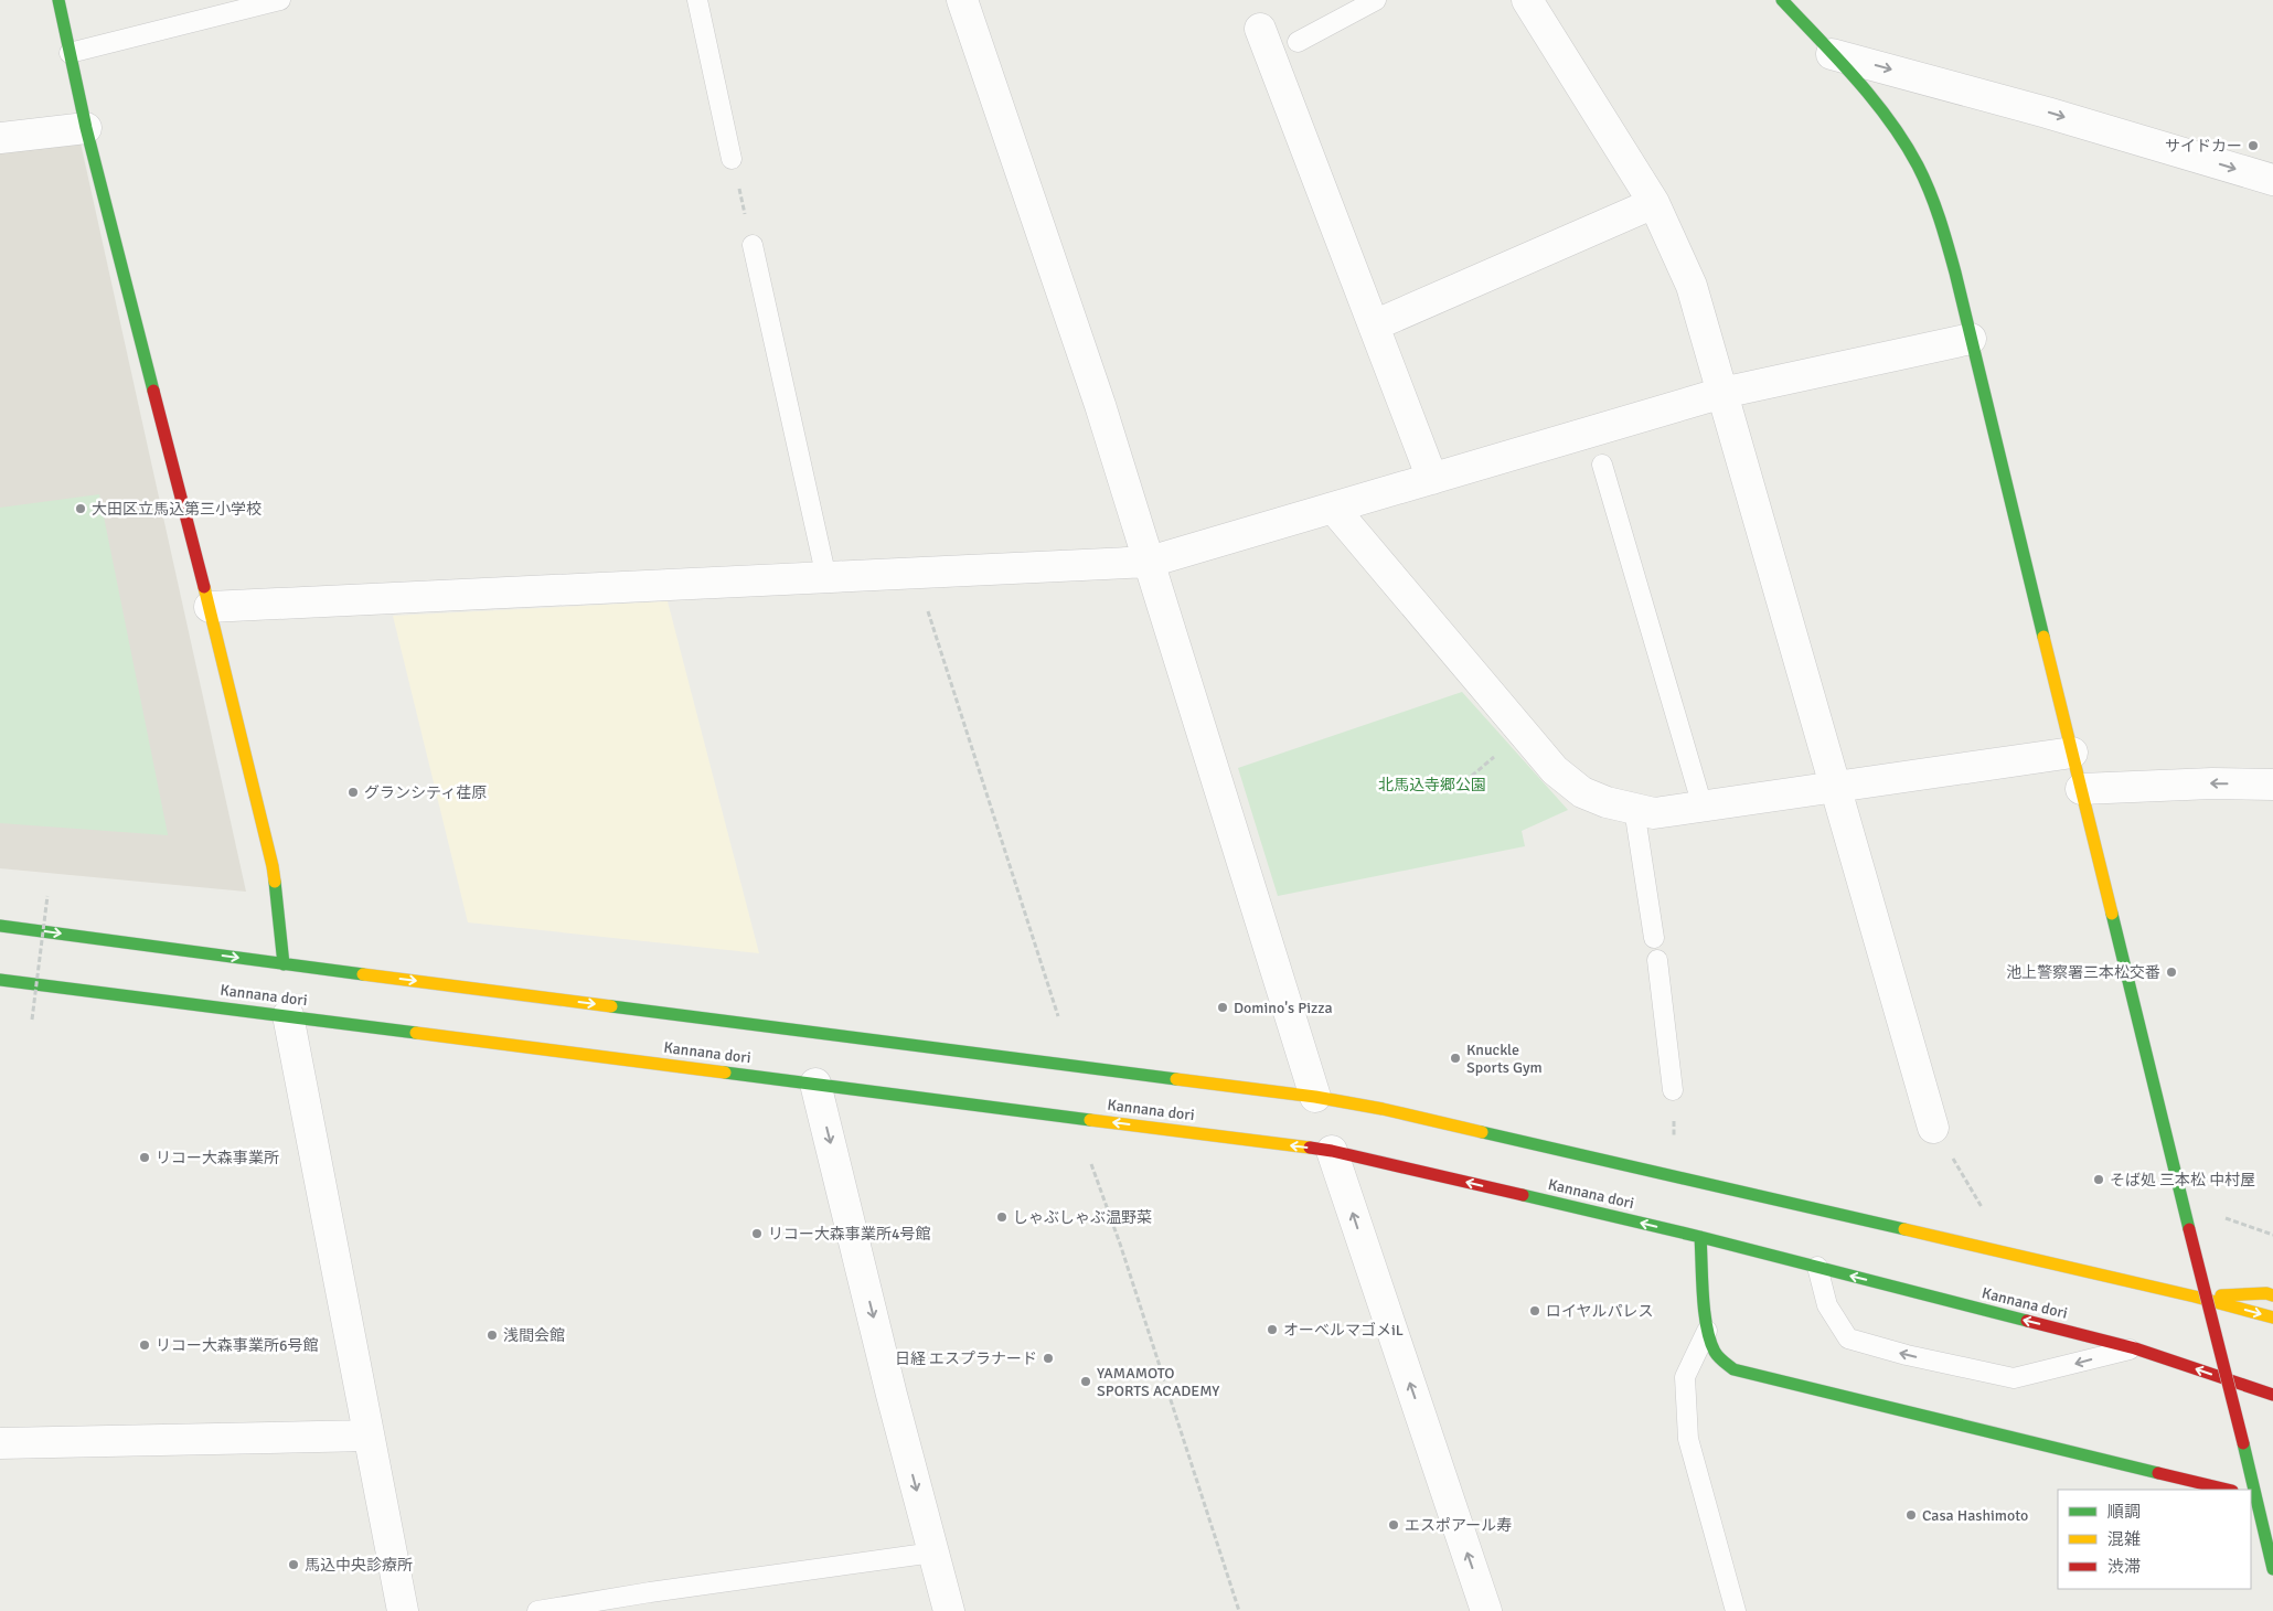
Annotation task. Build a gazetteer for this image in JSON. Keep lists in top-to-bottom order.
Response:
{
  "streets": {
    "main road": ["Kannana dori"]
  },
  "parks": ["北馬込寺郷公園"],
  "places": [
    "サイドカー",
    "大田区立馬込第三小学校",
    "グランシティ荏原",
    "池上警察署三本松交番",
    "Domino's Pizza",
    "Knuckle Sports Gym",
    "リコー大森事業所",
    "そば処 三本松 中村屋",
    "しゃぶしゃぶ温野菜",
    "リコー大森事業所4号館",
    "ロイヤルパレス",
    "オーベルマゴメiL",
    "浅間会館",
    "リコー大森事業所6号館",
    "日経 エスプラナード",
    "YAMAMOTO SPORTS ACADEMY",
    "Casa Hashimoto",
    "エスポアール寿",
    "馬込中央診療所"
  ],
  "legend": ["順調", "混雑", "渋滞"]
}
